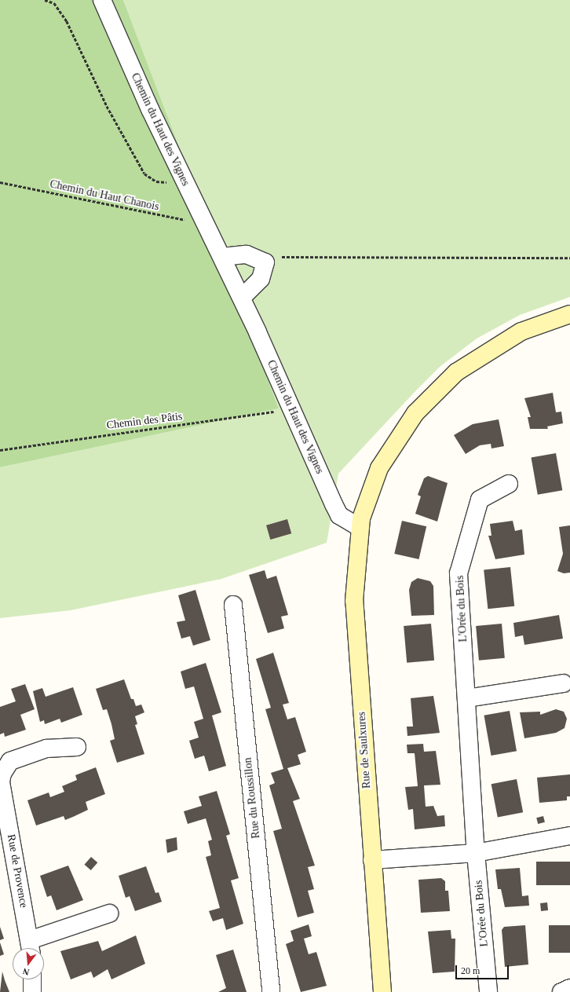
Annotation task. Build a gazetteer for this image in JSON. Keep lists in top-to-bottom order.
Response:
{
  "streets": {
    "street": [
      "Chemin du Haut des Vignes",
      "L'Orée du Bois",
      "Rue de Saulxures",
      "Rue du Roussillon",
      "Rue de Provence"
    ],
    "path": ["Chemin du Haut Chanois", "Chemin des Pâtis"]
  },
  "crossings": [
    ["Chemin du Haut des Vignes", "Chemin du Haut Chanois"],
    ["Chemin du Haut des Vignes", "Chemin des Pâtis"],
    ["Chemin du Haut des Vignes", "Rue de Saulxures"]
  ],
  "scale_bar": "20 m",
  "north": "bottom"
}
